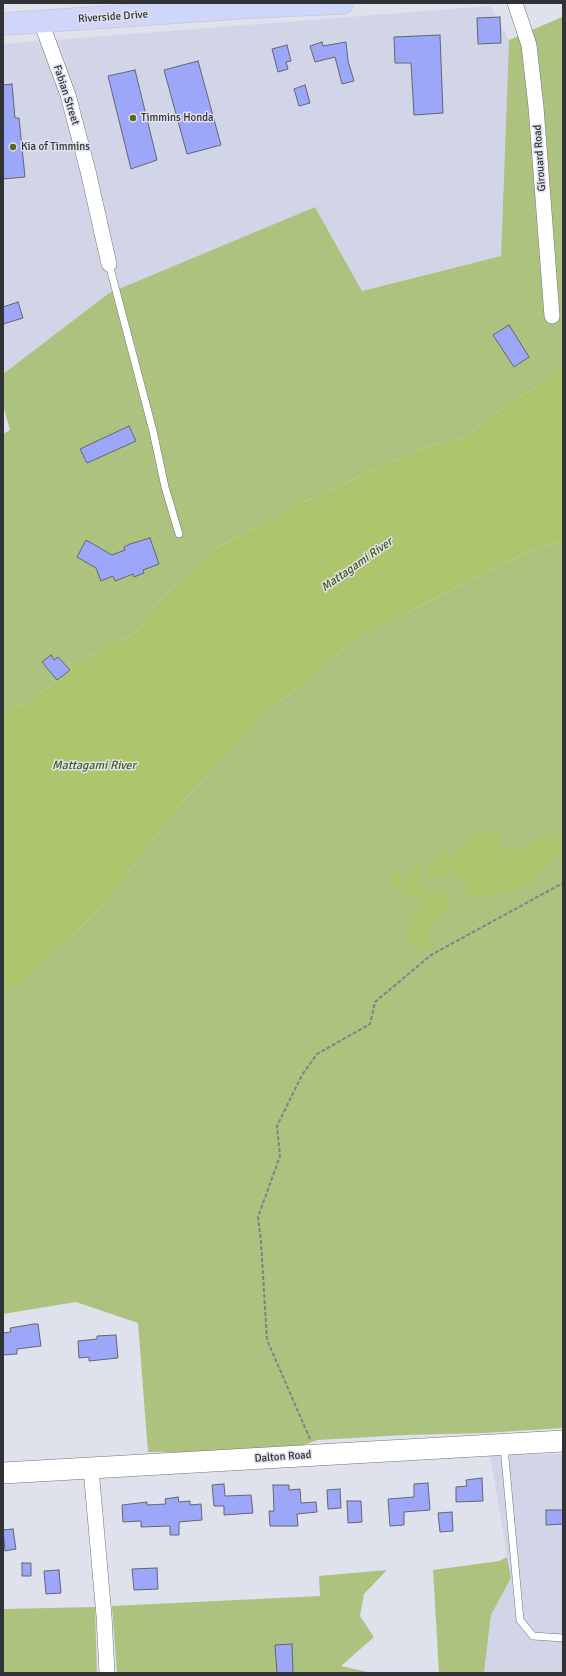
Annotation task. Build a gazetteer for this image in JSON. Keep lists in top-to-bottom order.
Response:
{
  "streets": {
    "main road": ["Riverside Drive"],
    "street": ["Fabian Street", "Girouard Road", "Dalton Road"]
  },
  "crossings": [
    ["Riverside Drive", "Fabian Street"]
  ],
  "water": ["Mattagami River"],
  "places": ["Timmins Honda", "Kia of Timmins"]
}
